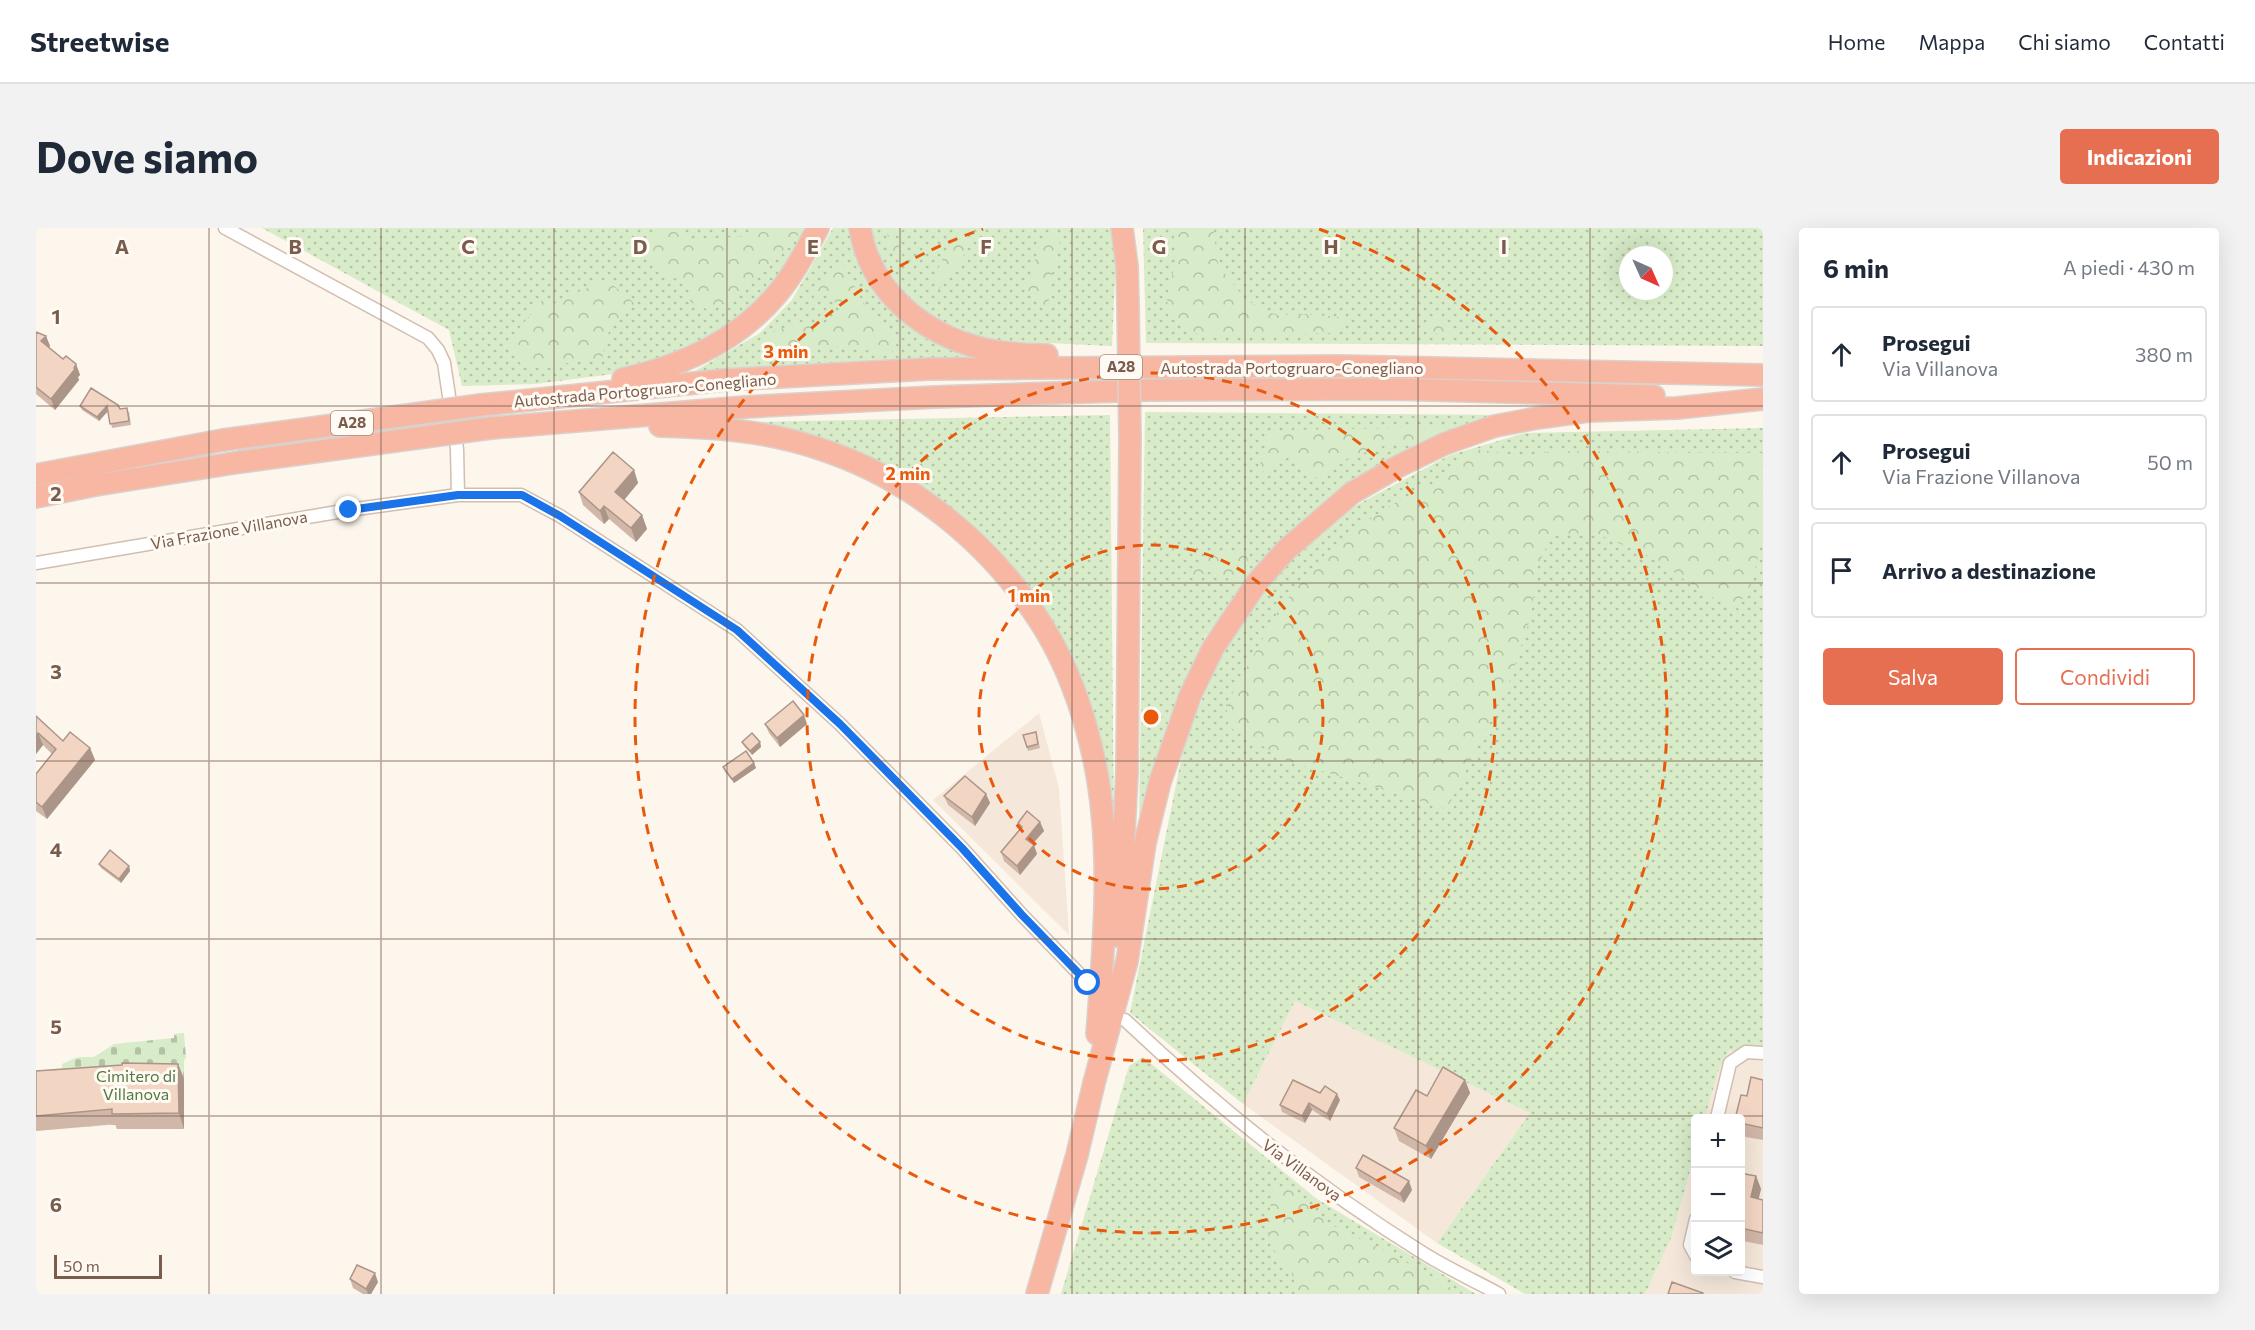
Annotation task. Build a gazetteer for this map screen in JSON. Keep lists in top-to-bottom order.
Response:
{
  "streets": {
    "highway": ["A28", "Autostrada Portogruaro-Conegliano"],
    "street": ["Via Frazione Villanova", "Via Villanova"]
  },
  "parks": ["Cimitero di Villanova"],
  "scale_bar": "50 m",
  "north": "bottom right",
  "page": {
    "header": "Streetwise",
    "nav": [
      "Home",
      "Mappa",
      "Chi siamo",
      "Contatti"
    ],
    "buttons": [
      "Indicazioni",
      ["Salva", "Condividi"]
    ],
    "title": "Dove siamo",
    "heading": ["6 min", "A piedi · 430 m"],
    "list": [
      ["Prosegui", "Via Villanova", "380 m"],
      ["Prosegui", "Via Frazione Villanova", "50 m"],
      "Arrivo a destinazione"
    ],
    "map_buttons": ["+", "−"],
    "scale": "50 m"
  },
  "grid": {
    "columns": [
      "A",
      "B",
      "C",
      "D",
      "E",
      "F",
      "G",
      "H",
      "I"
    ],
    "rows": [
      "1",
      "2",
      "3",
      "4",
      "5",
      "6"
    ]
  },
  "rings": ["3 min", "2 min", "1 min"]
}
